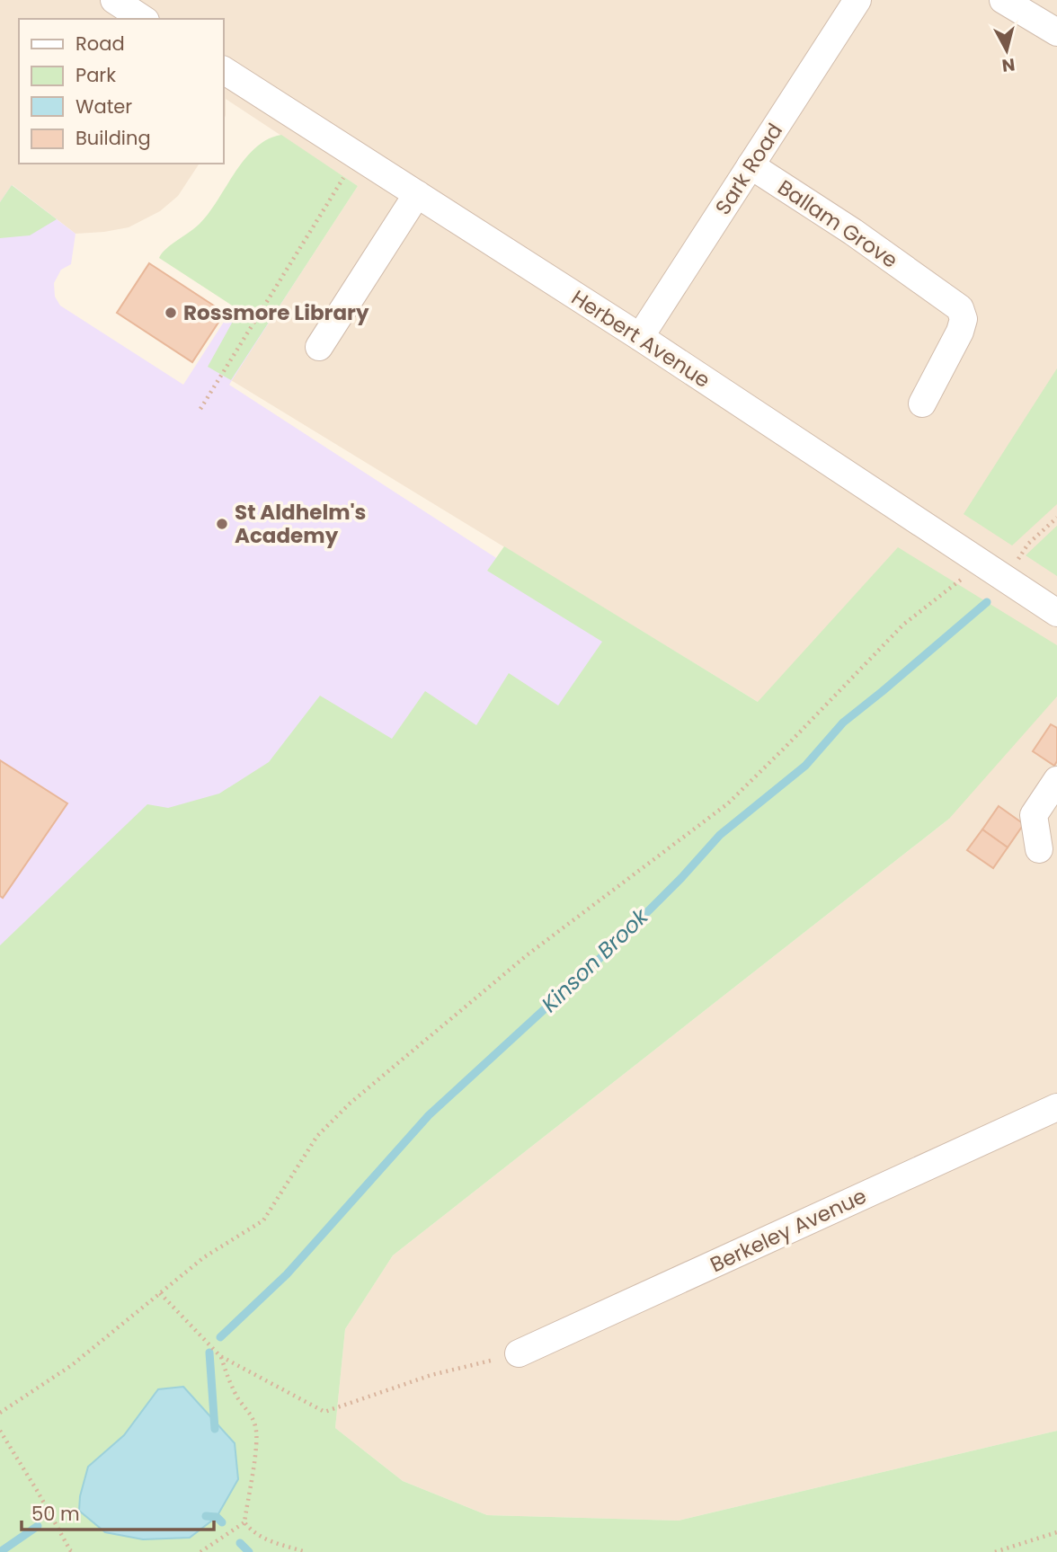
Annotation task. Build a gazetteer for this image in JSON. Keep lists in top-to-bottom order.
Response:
{
  "streets": {
    "street": [
      "Sark Road",
      "Ballam Grove",
      "Herbert Avenue",
      "Berkeley Avenue"
    ]
  },
  "crossings": [
    ["Sark Road", "Ballam Grove"],
    ["Sark Road", "Herbert Avenue"]
  ],
  "water": ["Kinson Brook"],
  "places": ["Rossmore Library", "St Aldhelm's Academy"],
  "legend": [
    "Road",
    "Park",
    "Water",
    "Building"
  ],
  "scale_bar": "50 m",
  "north": "bottom"
}
